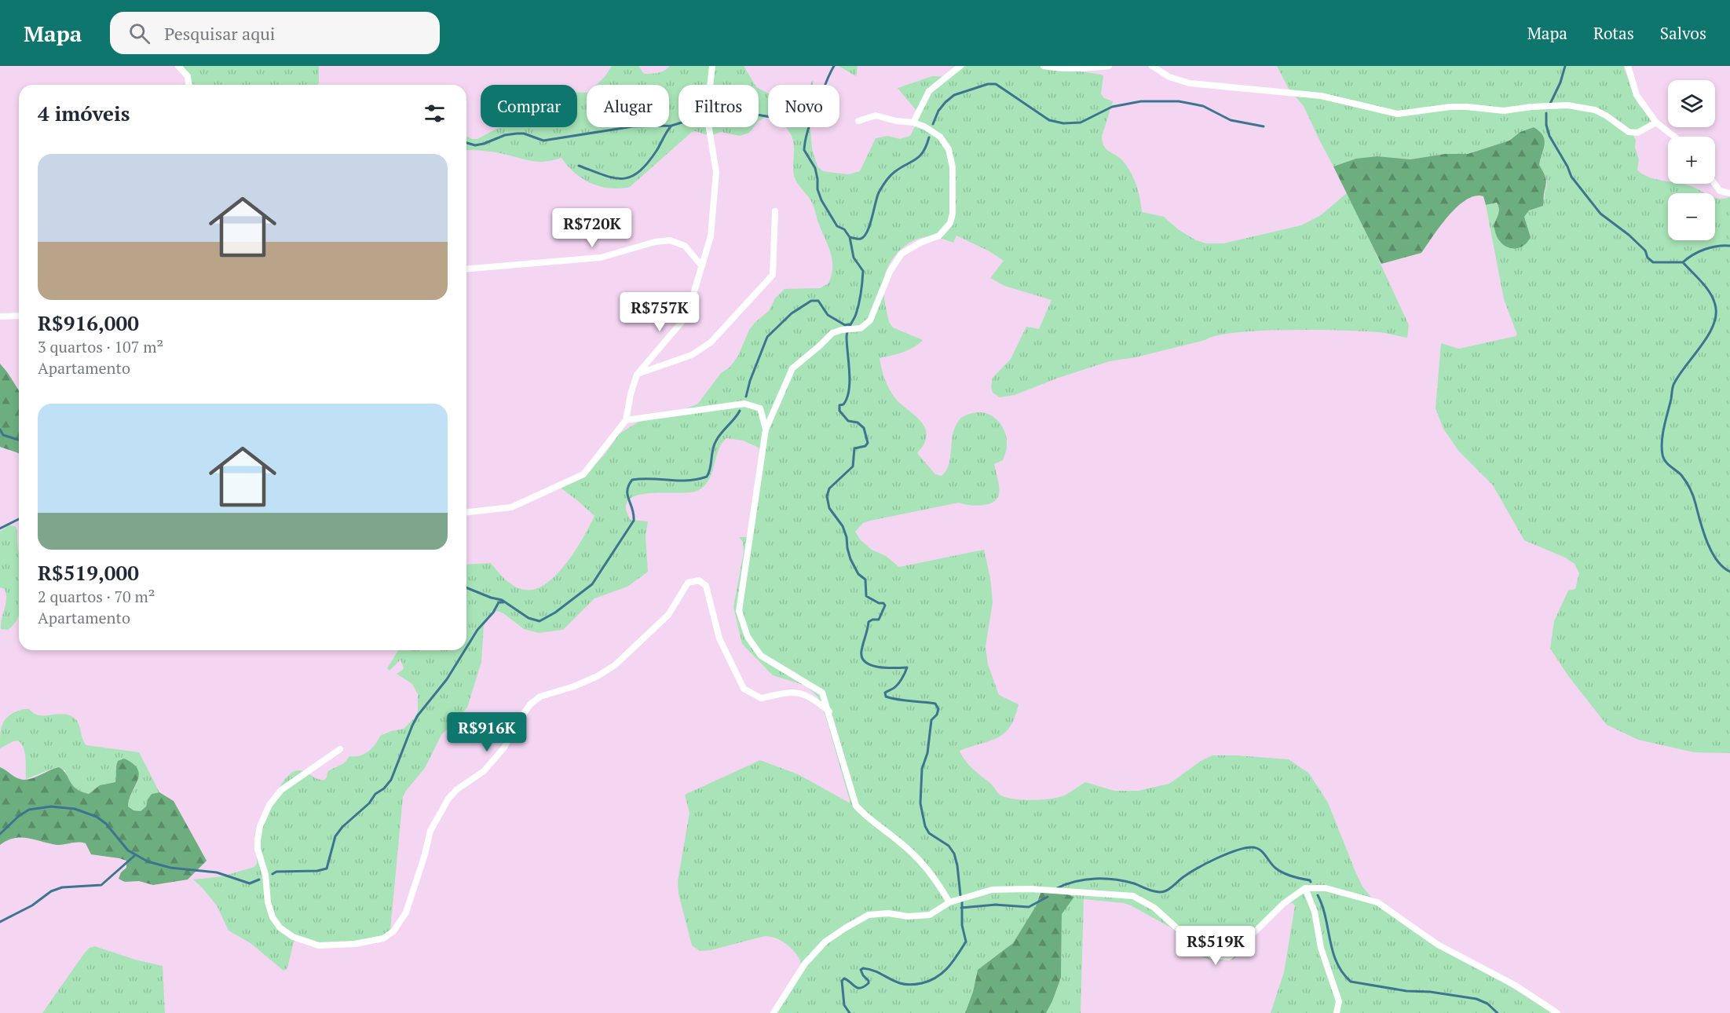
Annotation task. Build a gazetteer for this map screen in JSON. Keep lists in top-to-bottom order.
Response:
{
  "page": {
    "header": "Mapa",
    "search": "Pesquisar aqui",
    "nav": ["Mapa", "Rotas", "Salvos"],
    "map_buttons": ["+", "−"],
    "chip": [
      "Comprar",
      "Alugar",
      "Filtros",
      "Novo"
    ],
    "heading": "4 imóveis",
    "list": [
      {
        "name": "R$916,000",
        "note": "3 quartos · 107 m² · Apartamento"
      },
      {
        "name": "R$519,000",
        "note": "2 quartos · 70 m² · Apartamento"
      }
    ],
    "price": [
      "R$720K",
      "R$757K",
      "R$916K",
      "R$519K"
    ]
  }
}
